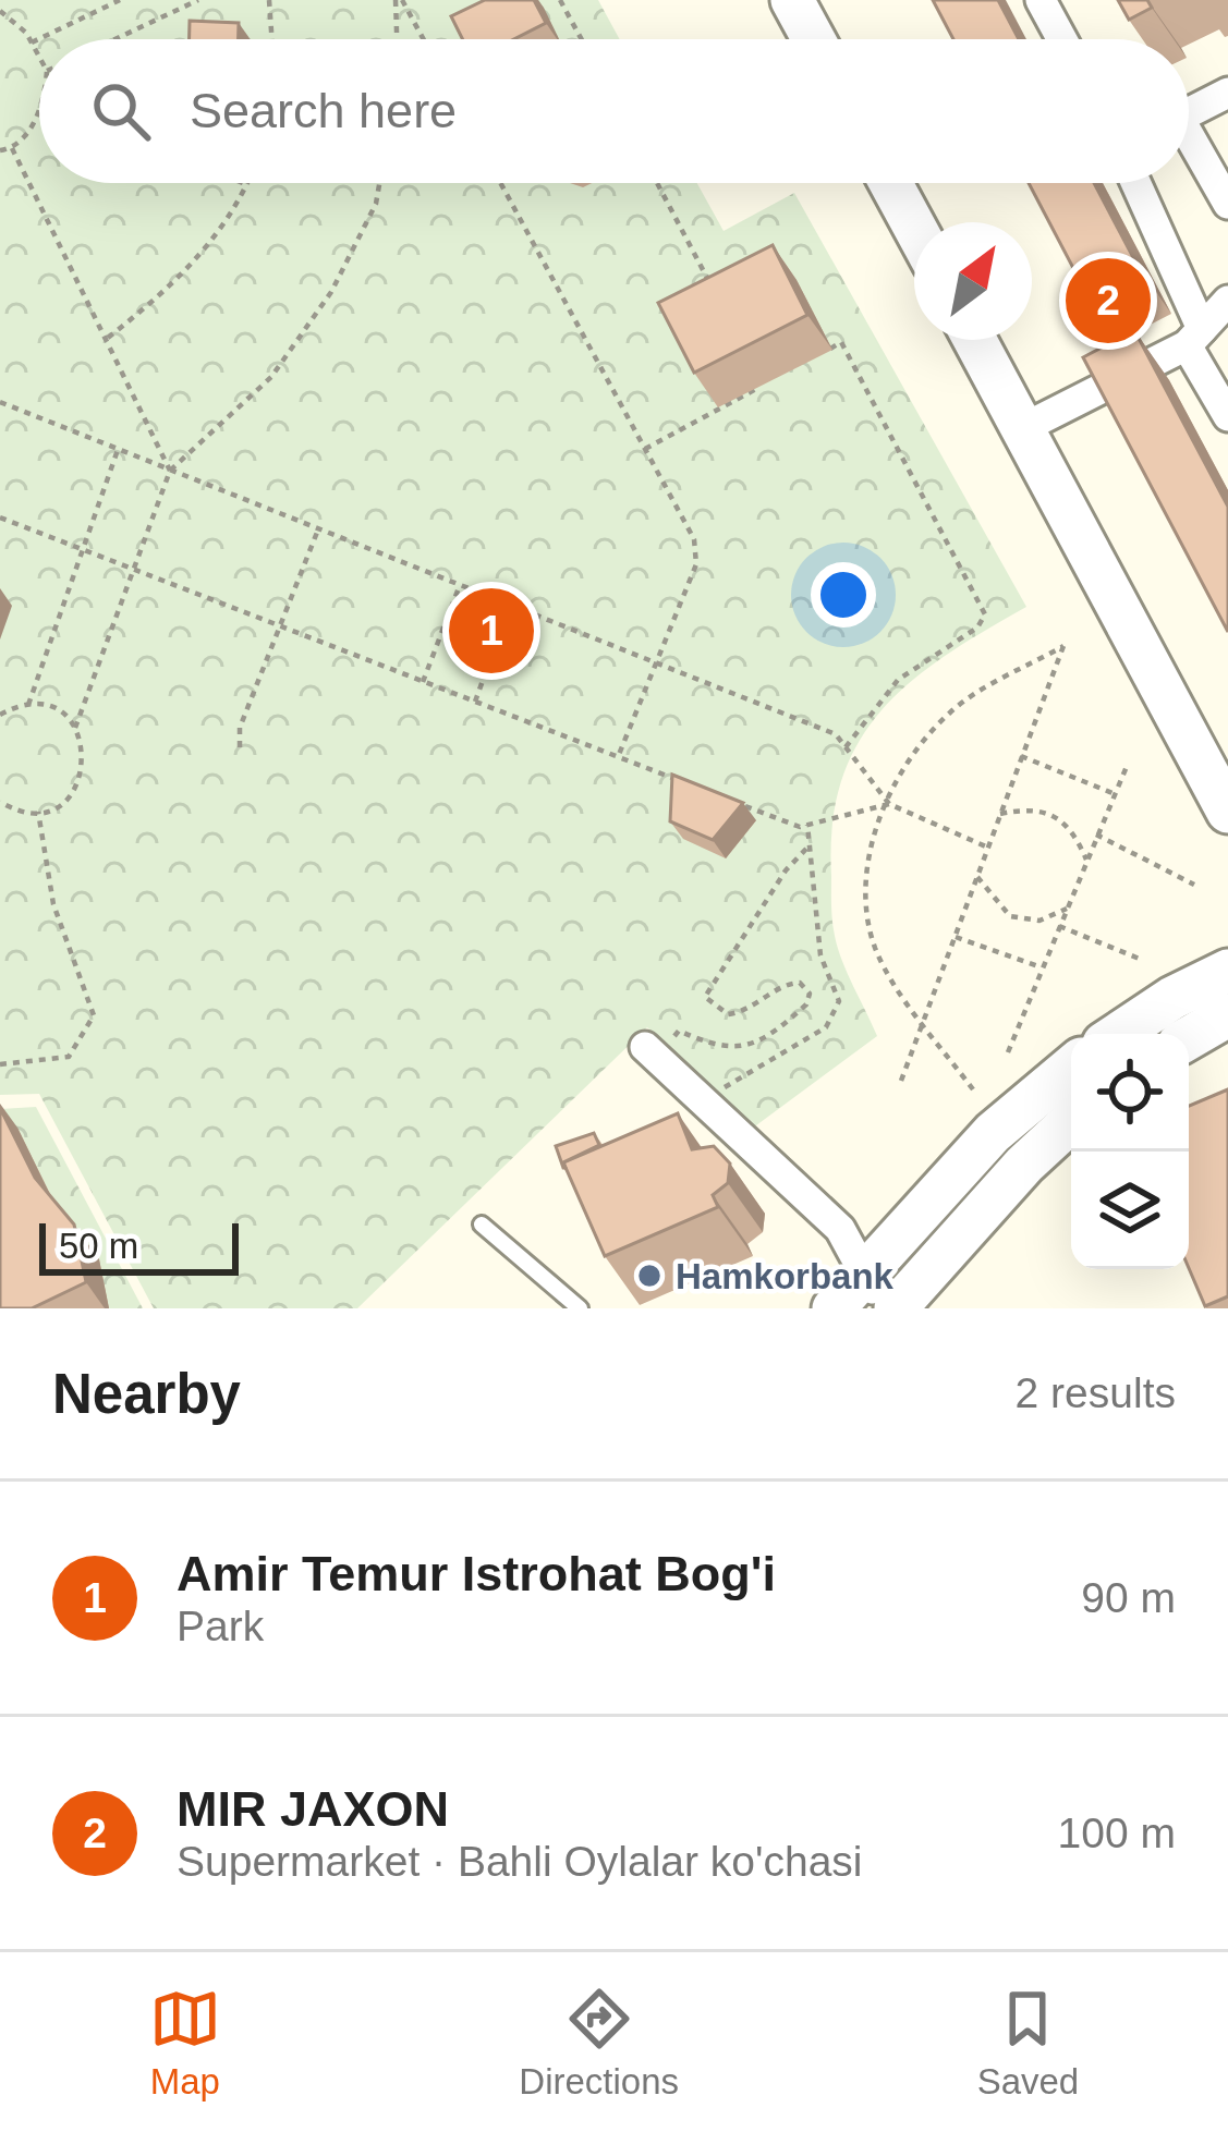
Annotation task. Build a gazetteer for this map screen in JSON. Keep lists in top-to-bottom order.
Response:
{
  "places": ["Hamkorbank"],
  "scale_bar": "50 m",
  "north": "top right",
  "page": {
    "search": "Search here",
    "pins": ["2", "1"],
    "scale": "50 m",
    "heading": ["Nearby", "2 results"],
    "list": [
      {
        "mark": "1",
        "name": "Amir Temur Istrohat Bog'i",
        "note": "Park",
        "value": "90 m"
      },
      {
        "mark": "2",
        "name": "MIR JAXON",
        "note": "Supermarket · Bahli Oylalar ko'chasi",
        "value": "100 m"
      }
    ],
    "nav": ["Map", "Directions", "Saved"]
  }
}
